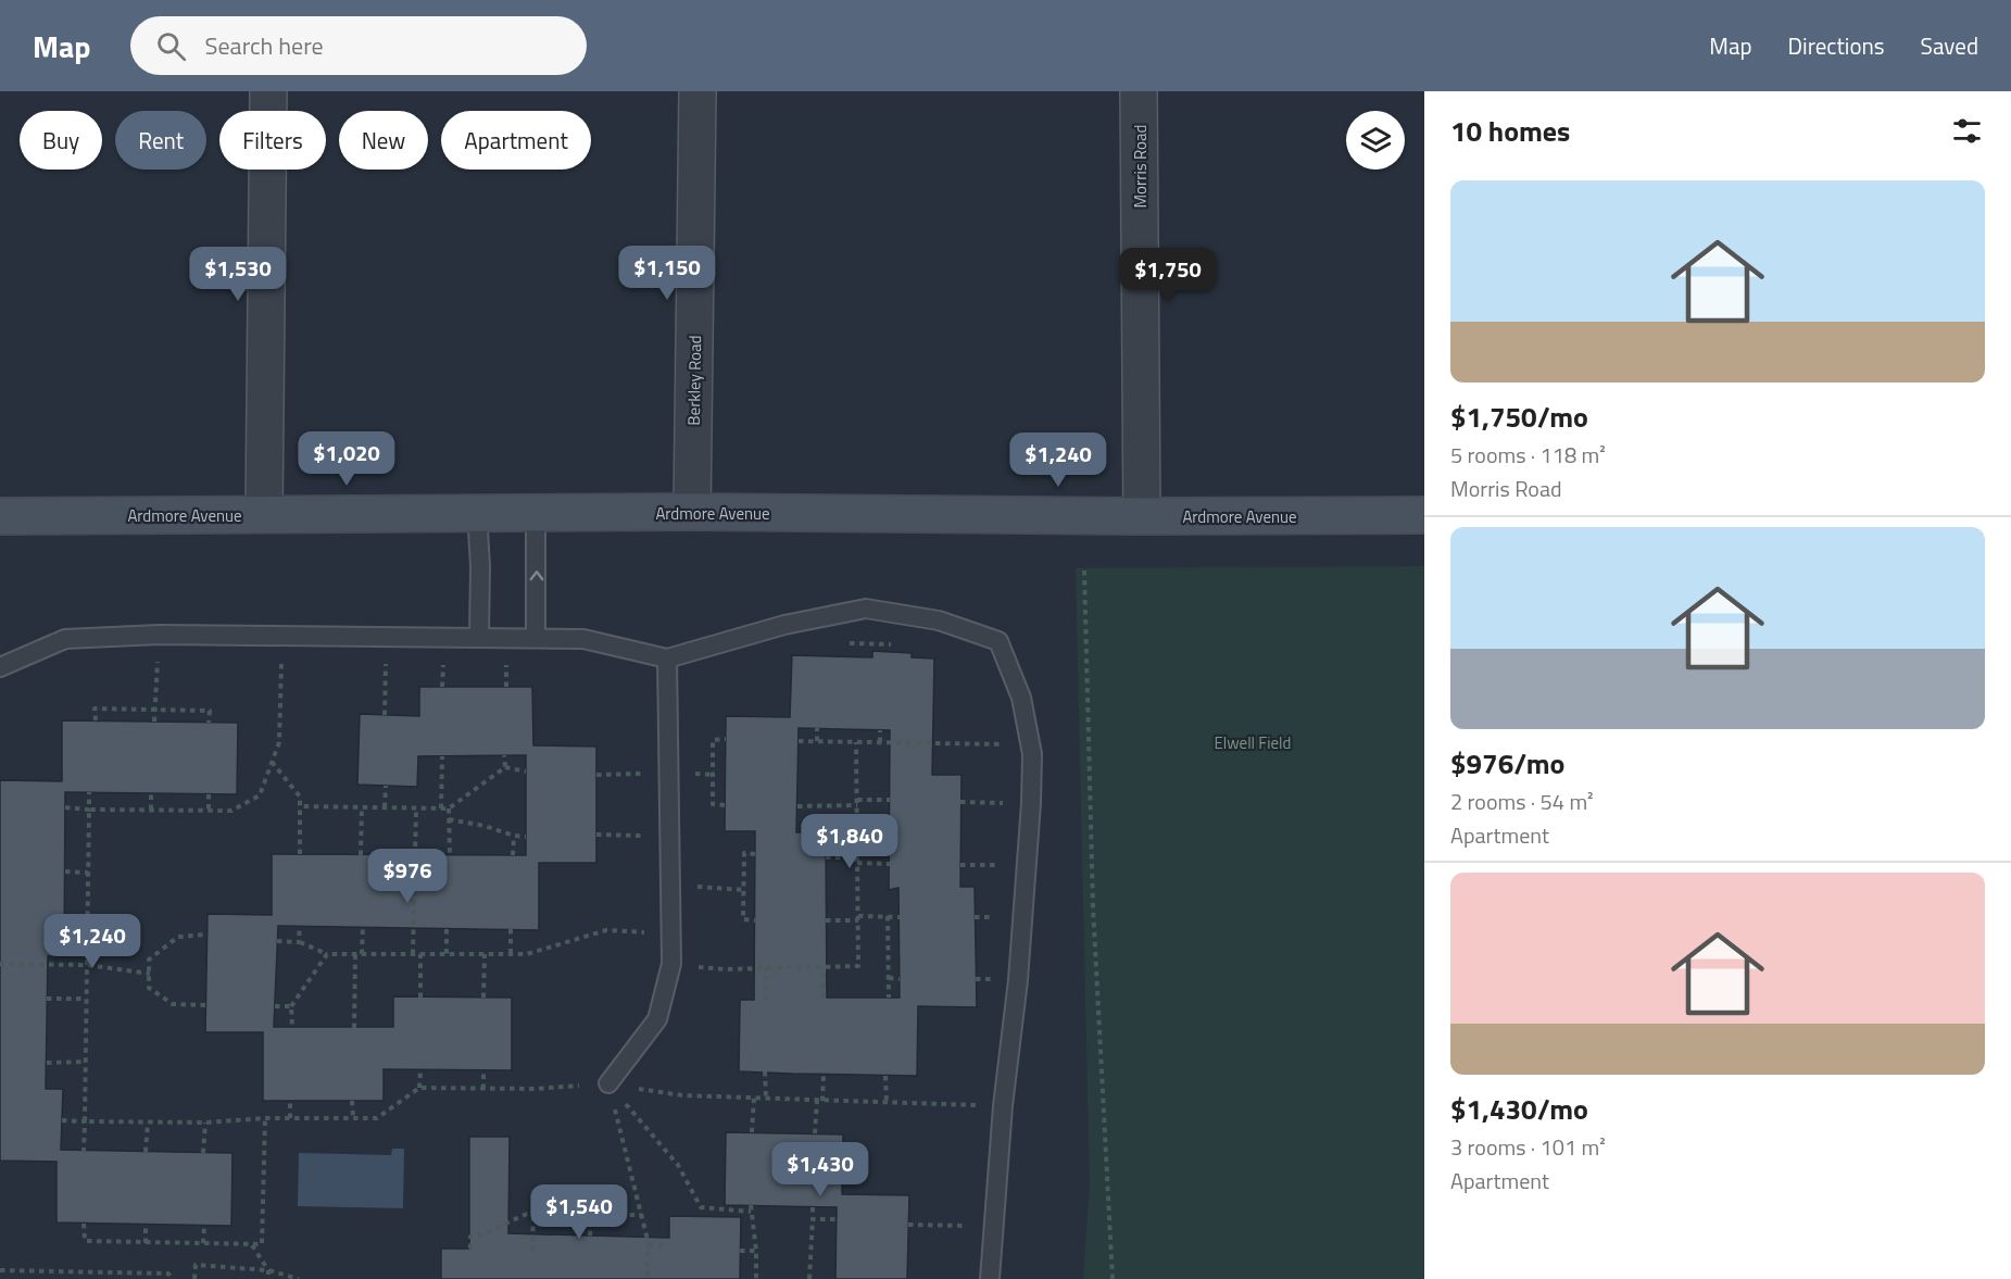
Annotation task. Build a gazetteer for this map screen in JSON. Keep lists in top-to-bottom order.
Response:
{
  "streets": {
    "street": ["Morris Road", "Berkley Road", "Ardmore Avenue"]
  },
  "crossings": [
    ["Morris Road", "Ardmore Avenue"],
    ["Berkley Road", "Ardmore Avenue"]
  ],
  "parks": ["Elwell Field"],
  "page": {
    "header": "Map",
    "search": "Search here",
    "nav": ["Map", "Directions", "Saved"],
    "heading": "10 homes",
    "chip": [
      "Buy",
      "Rent",
      "Filters",
      "New",
      "Apartment"
    ],
    "list": [
      {
        "name": "$1,750/mo",
        "note": "5 rooms · 118 m² · Morris Road"
      },
      {
        "name": "$976/mo",
        "note": "2 rooms · 54 m² · Apartment"
      },
      {
        "name": "$1,430/mo",
        "note": "3 rooms · 101 m² · Apartment"
      }
    ],
    "price": [
      "$1,150",
      "$1,530",
      "$1,750",
      "$1,020",
      "$1,240",
      "$1,840",
      "$976",
      "$1,240",
      "$1,430",
      "$1,540"
    ]
  }
}
